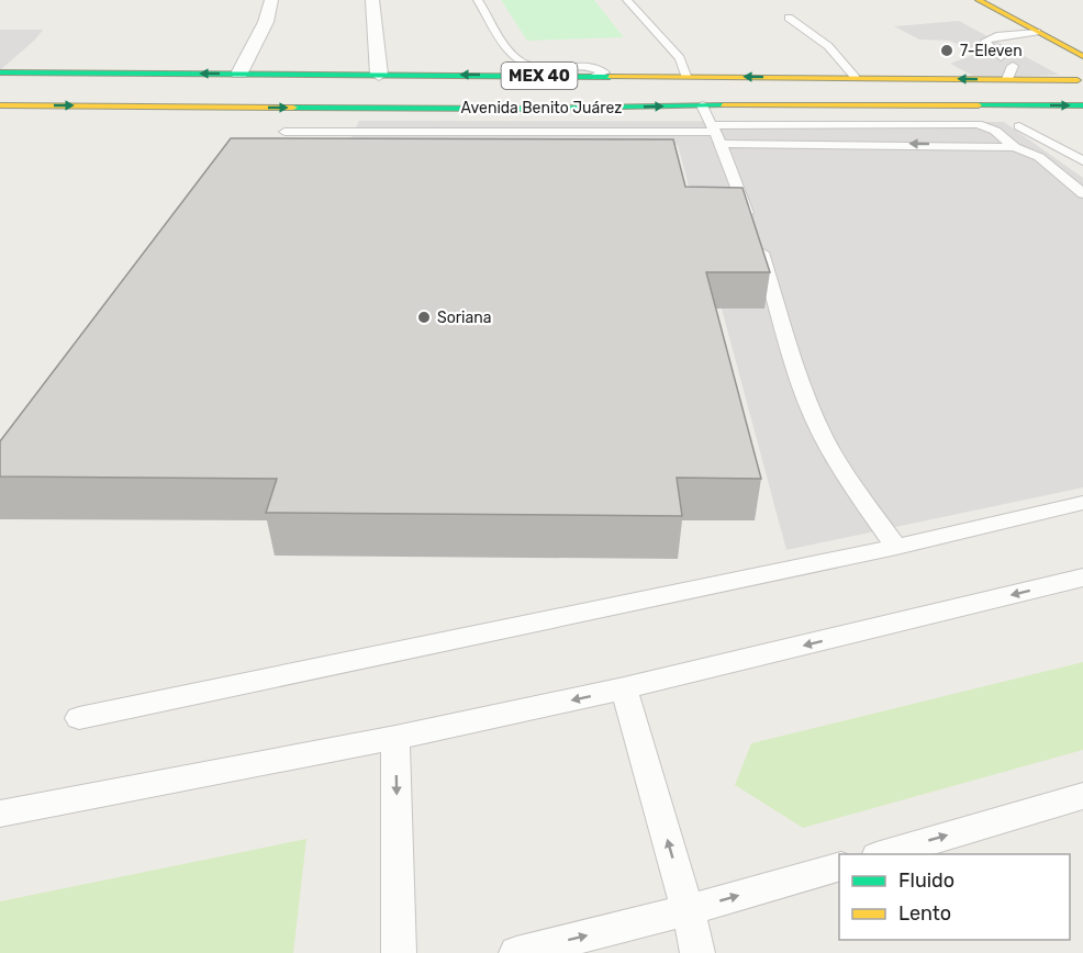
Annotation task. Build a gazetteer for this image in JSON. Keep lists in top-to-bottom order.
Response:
{
  "streets": {
    "main road": ["MEX 40", "Avenida Benito Juárez"]
  },
  "places": ["7-Eleven", "Soriana"],
  "legend": ["Fluido", "Lento"]
}
